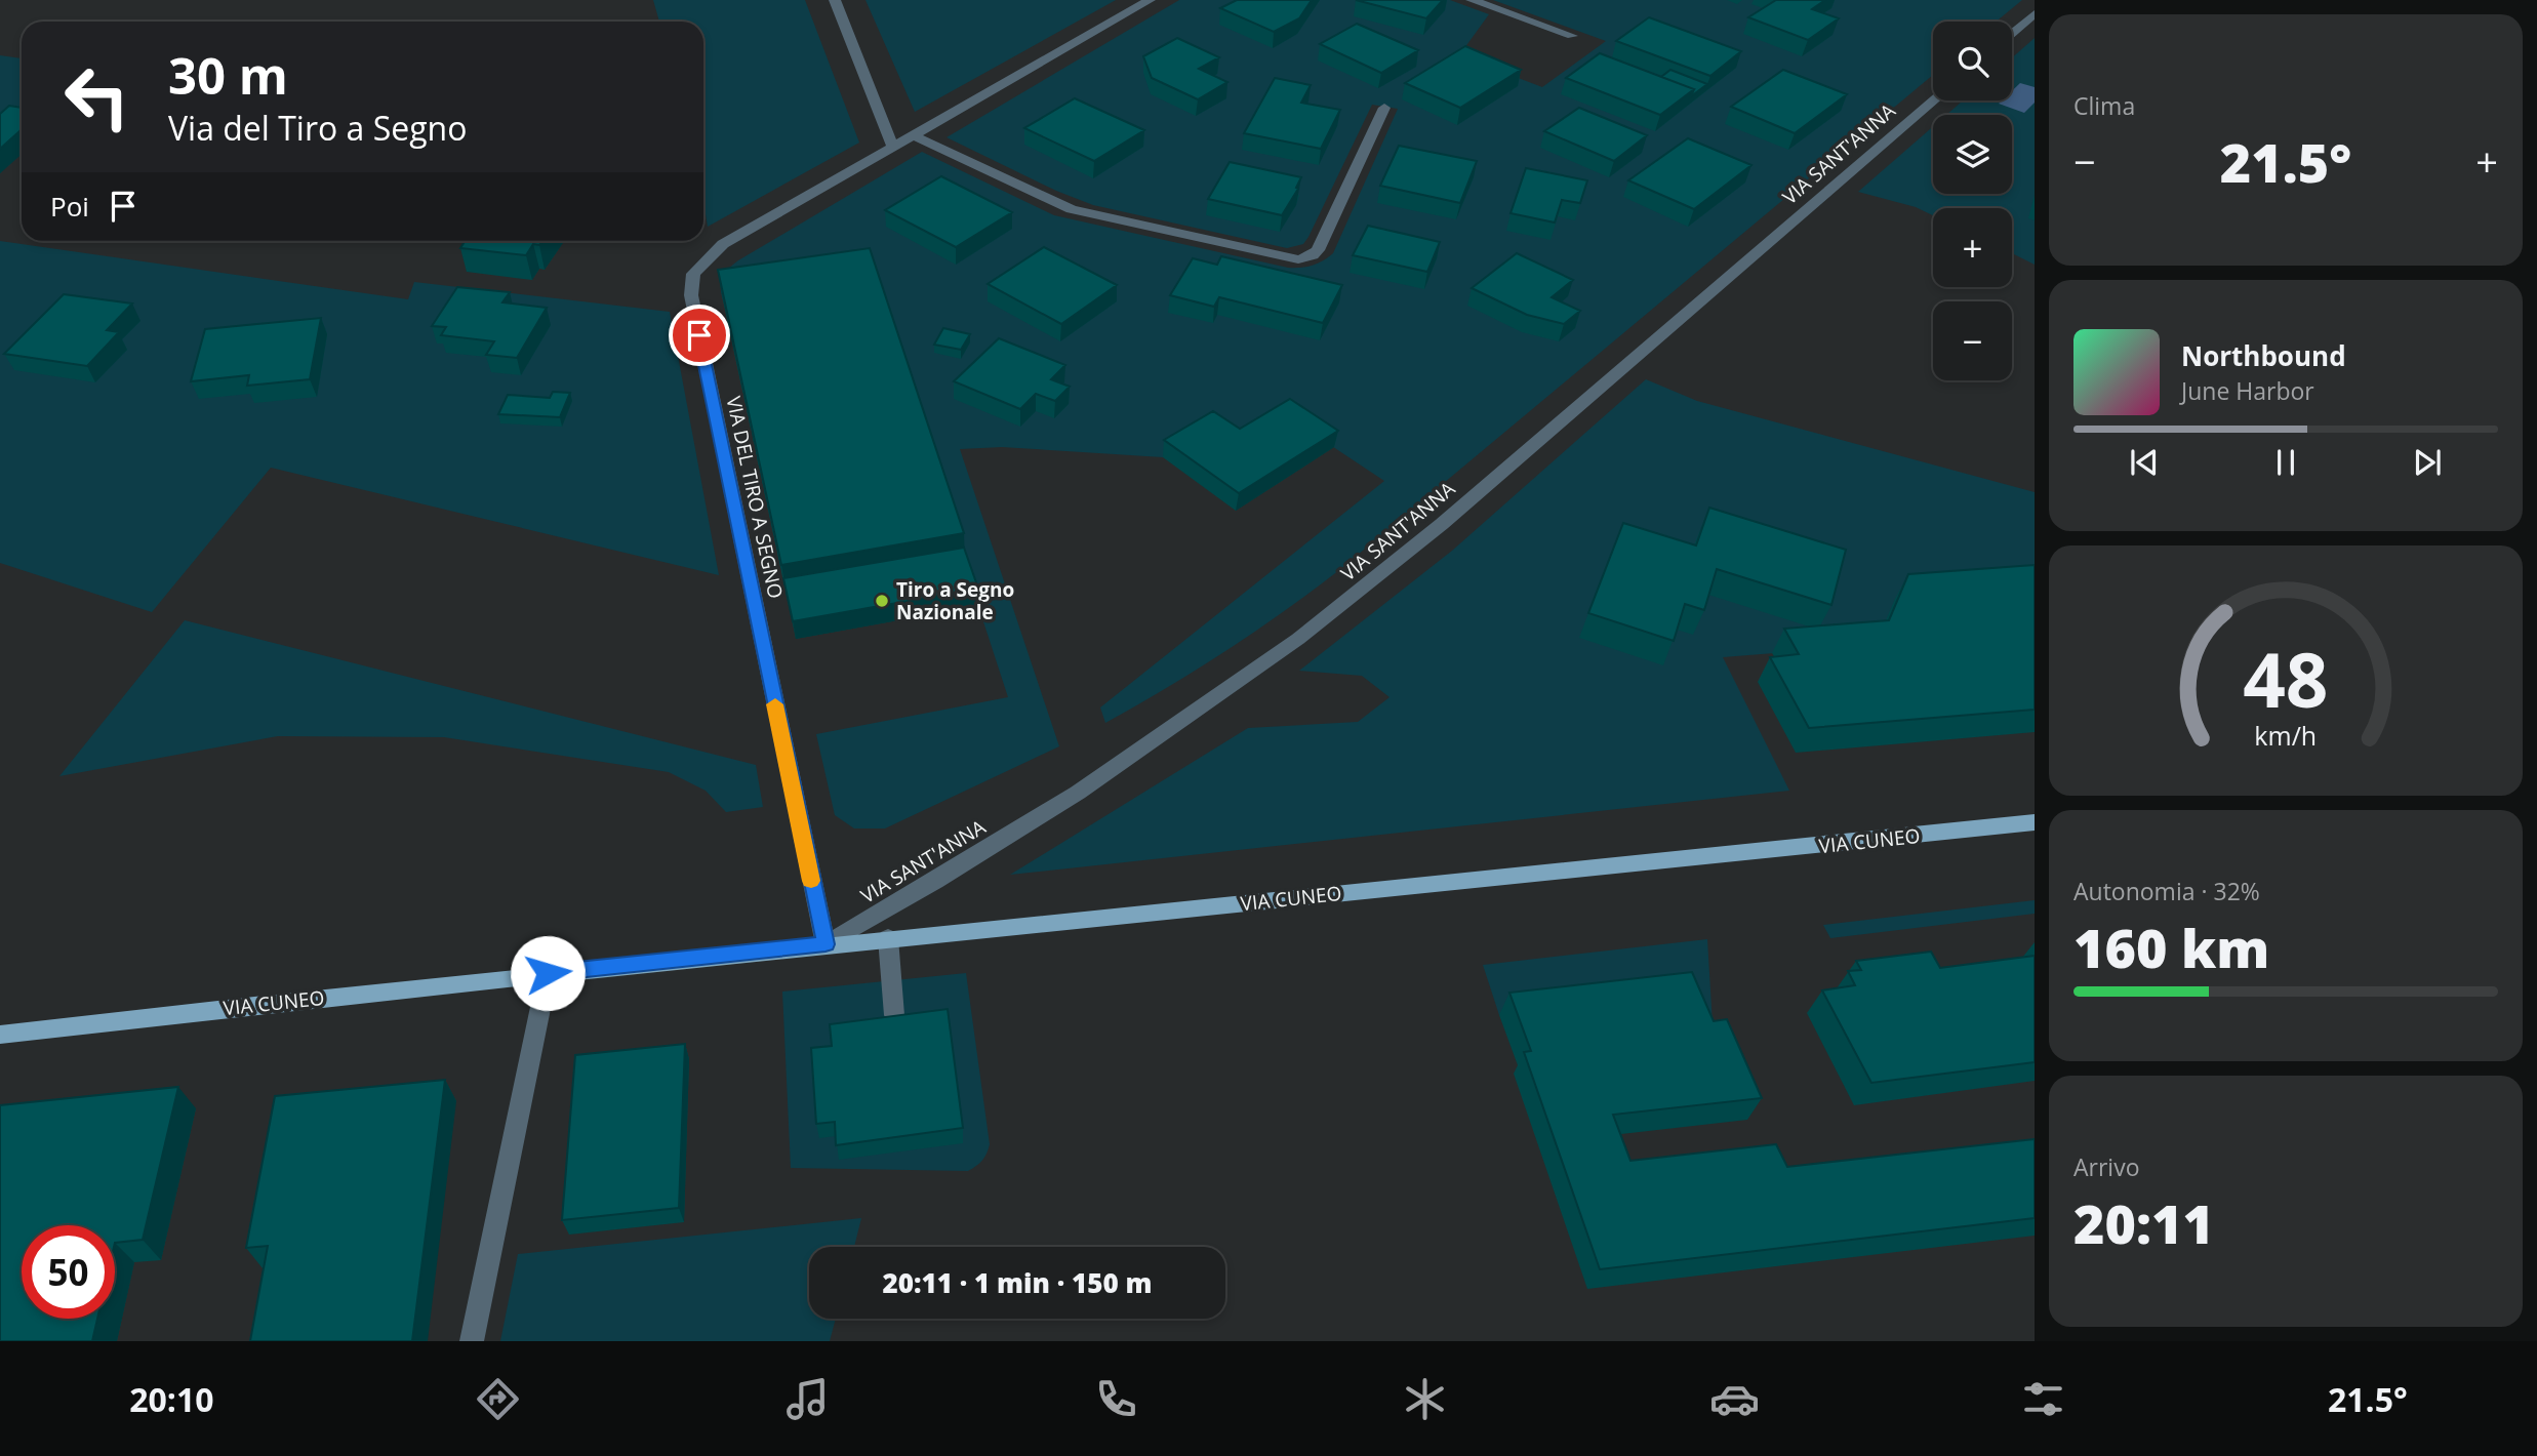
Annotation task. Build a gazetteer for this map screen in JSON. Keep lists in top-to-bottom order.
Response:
{
  "streets": {
    "main road": ["VIA CUNEO"],
    "street": ["VIA SANT'ANNA", "VIA DEL TIRO A SEGNO"]
  },
  "crossings": [
    ["VIA SANT'ANNA", "VIA DEL TIRO A SEGNO"],
    ["VIA SANT'ANNA", "VIA CUNEO"],
    ["VIA DEL TIRO A SEGNO", "VIA CUNEO"]
  ],
  "places": ["Tiro a Segno Nazionale"],
  "page": {
    "tile": [
      "Clima",
      ["Autonomia · 32%", "160 km"],
      ["Arrivo", "20:11"]
    ],
    "map_buttons": ["+", "−"],
    "turn": ["30 m", "Via del Tiro a Segno"],
    "heat": ["−", "21.5°", "+"],
    "then": "Poi",
    "song": ["Northbound", "June Harbor"],
    "limit": "50",
    "trip": "20:11 · 1 min · 150 m",
    "tabs": ["20:10", "21.5°"],
    "gauge": ["48", "km/h"]
  }
}
